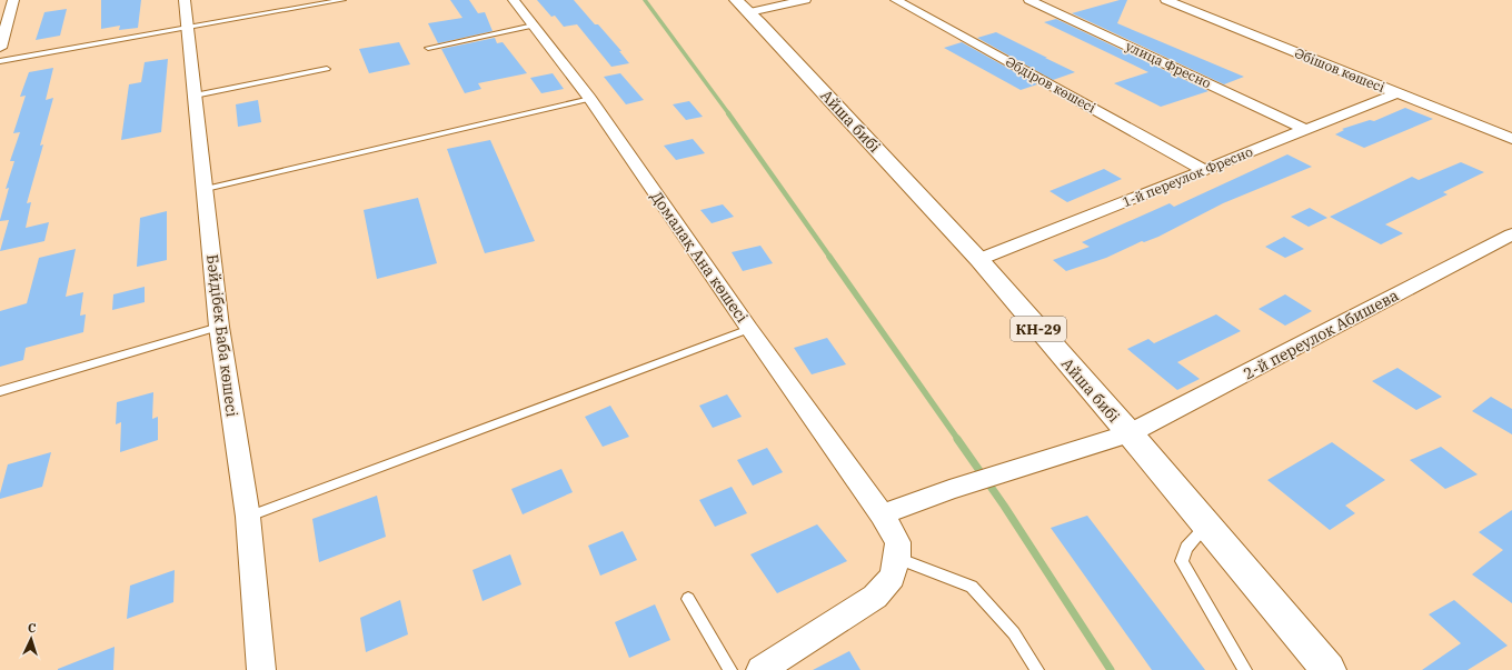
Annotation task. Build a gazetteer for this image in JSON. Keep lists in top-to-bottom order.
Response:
{
  "streets": {
    "main road": ["Айша бибі", "КН-29"],
    "street": [
      "улица Фресно",
      "Әбішов көшесі",
      "Әбдіров көшесі",
      "1-й переулок Фресно",
      "Домалақ Ана көшесі",
      "2-й переулок Абишева",
      "Бәйдібек Баба көшесі"
    ]
  },
  "crossings": [
    ["улица Фресно", "1-й переулок Фресно"],
    ["Әбішов көшесі", "1-й переулок Фресно"],
    ["Әбдіров көшесі", "1-й переулок Фресно"],
    ["Айша бибі", "1-й переулок Фресно"],
    ["Айша бибі", "2-й переулок Абишева"],
    ["Домалақ Ана көшесі", "2-й переулок Абишева"]
  ],
  "north": "top"
}
